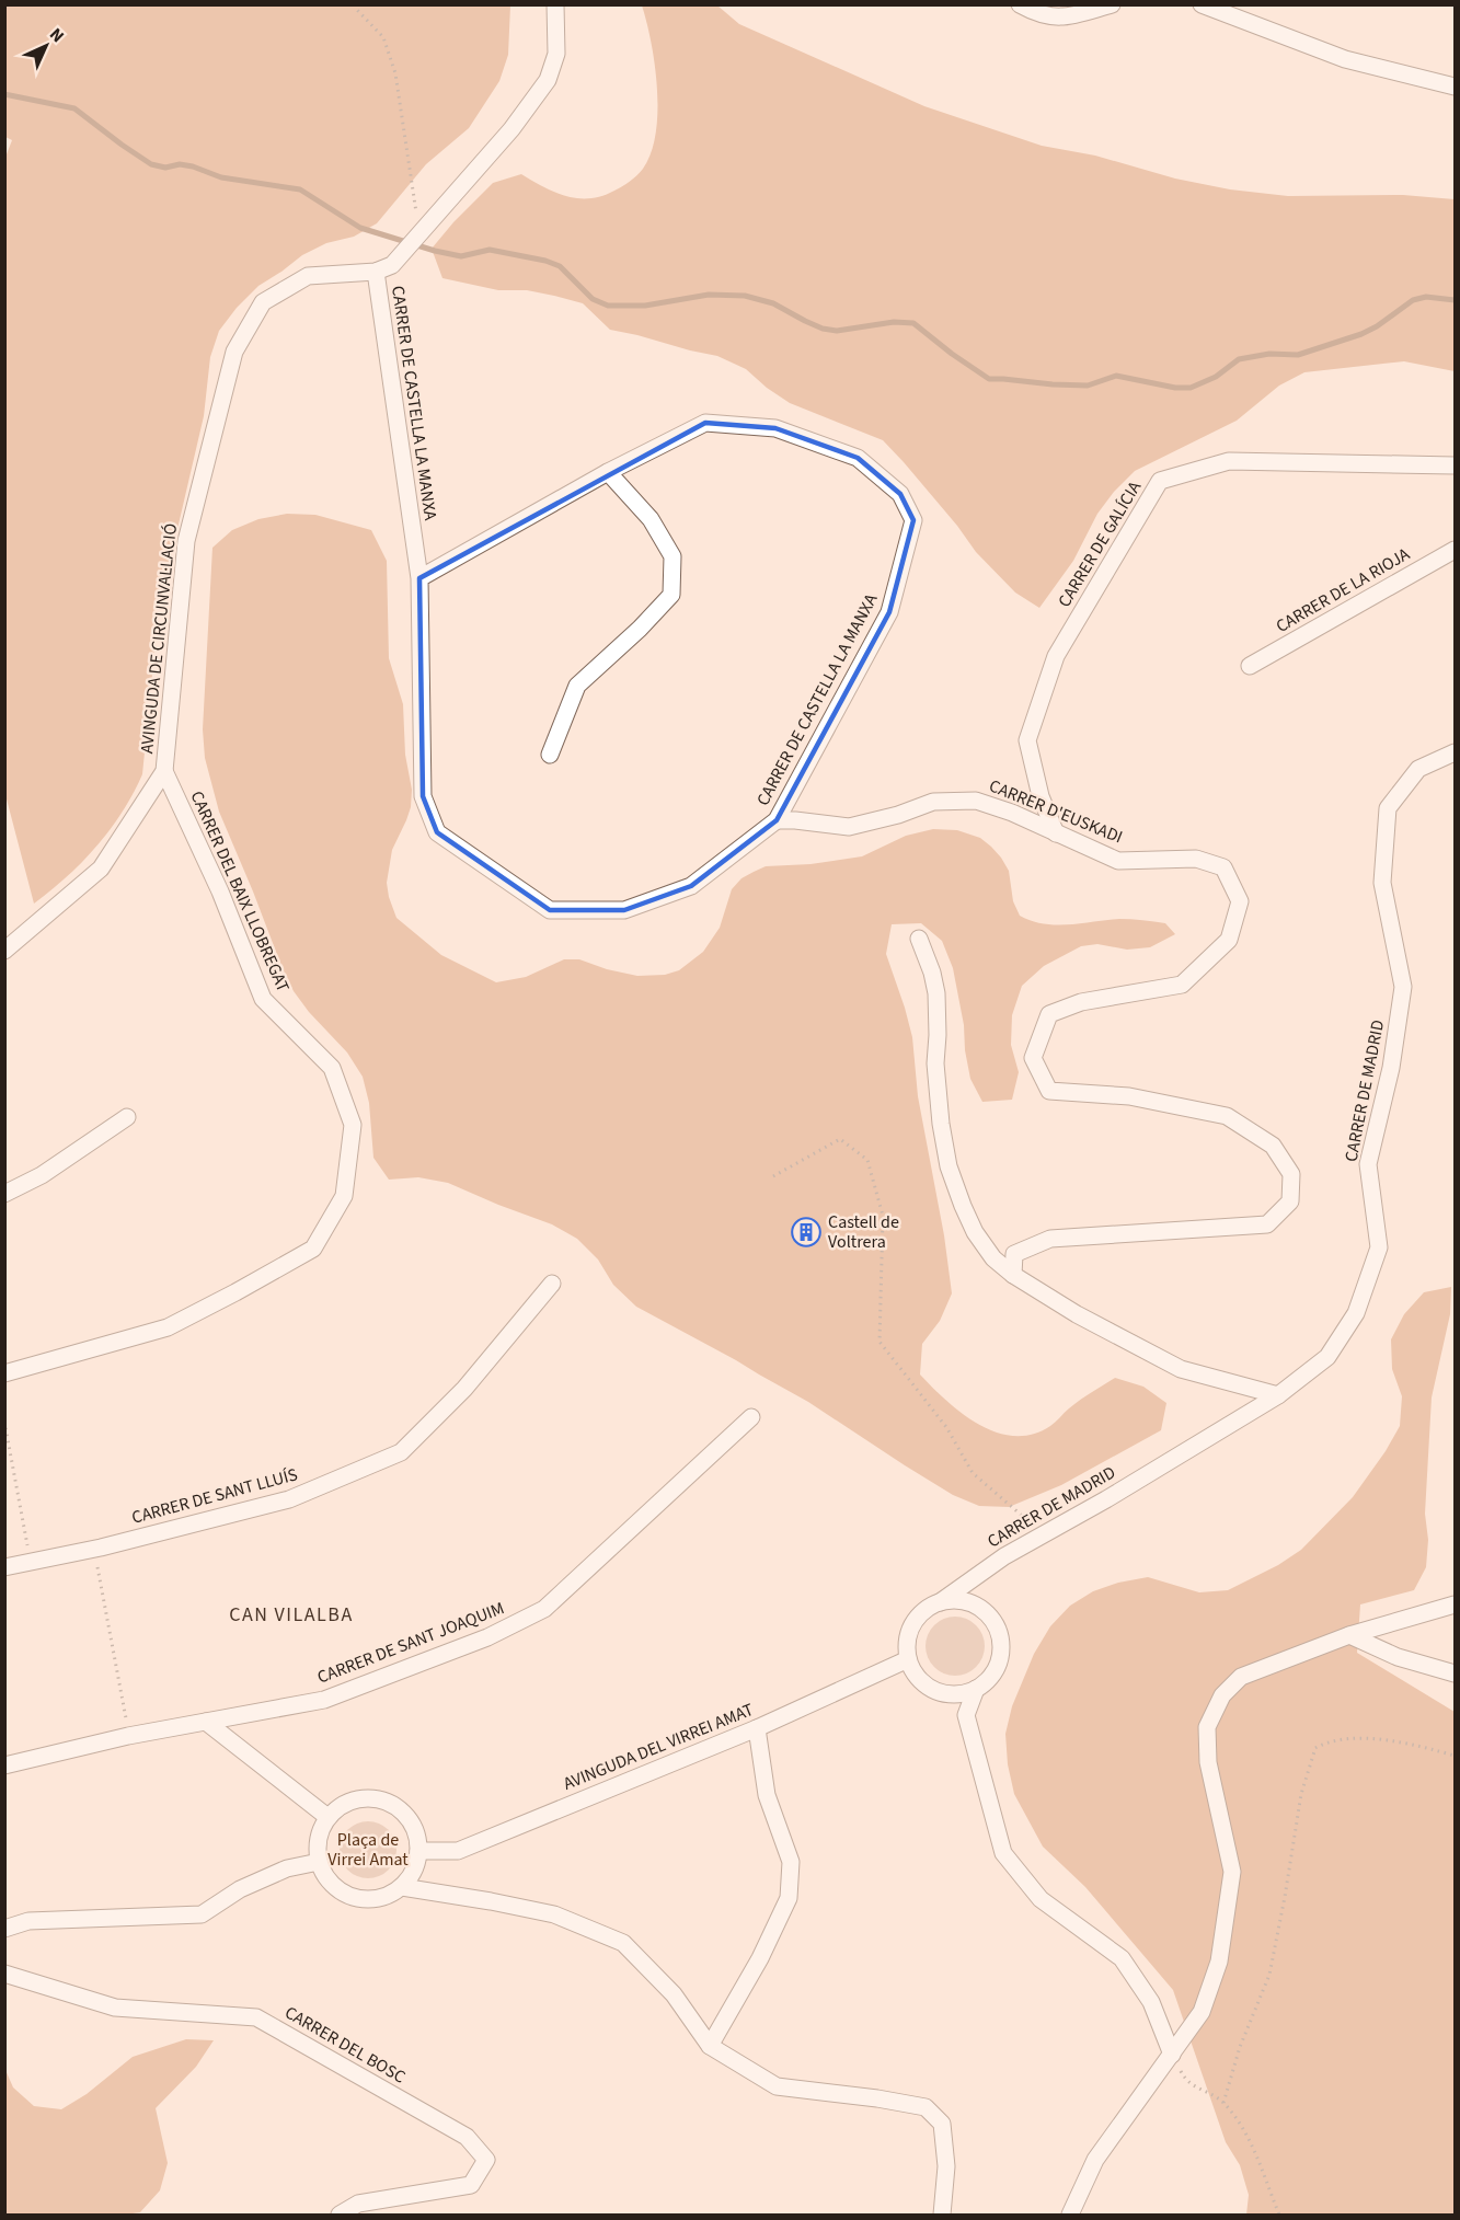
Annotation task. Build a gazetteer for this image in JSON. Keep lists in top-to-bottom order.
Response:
{
  "streets": {
    "street": [
      "CARRER DE CASTELLA LA MANXA",
      "CARRER DE GALÍCIA",
      "CARRER DE LA RIOJA",
      "AVINGUDA DE CIRCUNVAL·LACIÓ",
      "CARRER D'EUSKADI",
      "CARRER DEL BAIX LLOBREGAT",
      "CARRER DE MADRID",
      "CARRER DE SANT LLUÍS",
      "CARRER DE SANT JOAQUIM",
      "AVINGUDA DEL VIRREI AMAT",
      "CARRER DEL BOSC"
    ]
  },
  "crossings": [
    ["CARRER DE CASTELLA LA MANXA", "AVINGUDA DE CIRCUNVAL·LACIÓ"],
    ["CARRER DE CASTELLA LA MANXA", "CARRER D'EUSKADI"],
    ["CARRER DE GALÍCIA", "CARRER D'EUSKADI"],
    ["AVINGUDA DE CIRCUNVAL·LACIÓ", "CARRER DEL BAIX LLOBREGAT"],
    ["CARRER DE MADRID", "AVINGUDA DEL VIRREI AMAT"]
  ],
  "districts": ["CAN VILALBA"],
  "parks": ["Plaça de Virrei Amat"],
  "places": {
    "building": ["Castell de Voltrera"]
  },
  "north": "top right"
}
